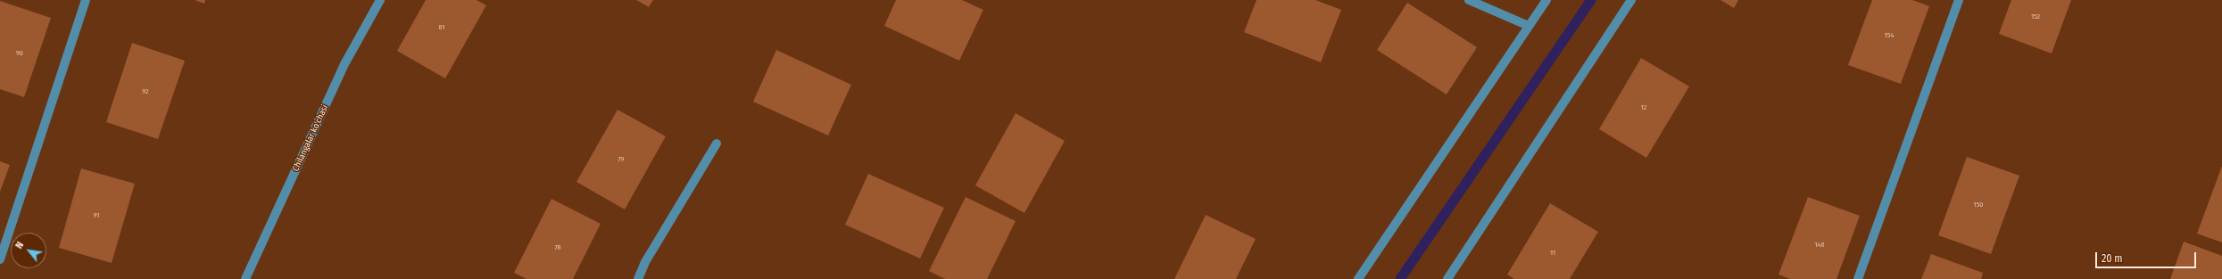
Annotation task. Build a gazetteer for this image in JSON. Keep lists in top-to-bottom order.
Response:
{
  "streets": {
    "street": ["Chilangalar ko'chasi"]
  },
  "house_numbers": [
    "152",
    "81",
    "154",
    "90",
    "92",
    "12",
    "79",
    "150",
    "91",
    "148",
    "78",
    "11"
  ],
  "scale_bar": "20 m",
  "north": "top left"
}
